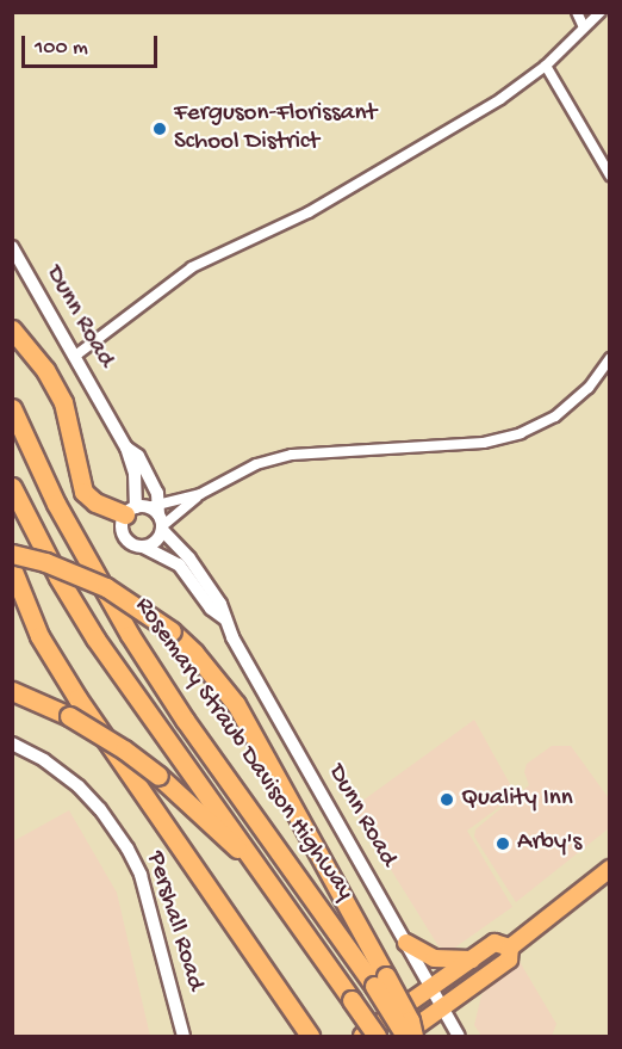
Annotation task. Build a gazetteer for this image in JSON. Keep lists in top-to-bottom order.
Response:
{
  "streets": {
    "highway": ["Rosemary Straub Davison Highway"],
    "street": ["Dunn Road", "Pershall Road"]
  },
  "places": ["Ferguson-Florissant School District", "Quality Inn", "Arby's"],
  "scale_bar": "100 m"
}
